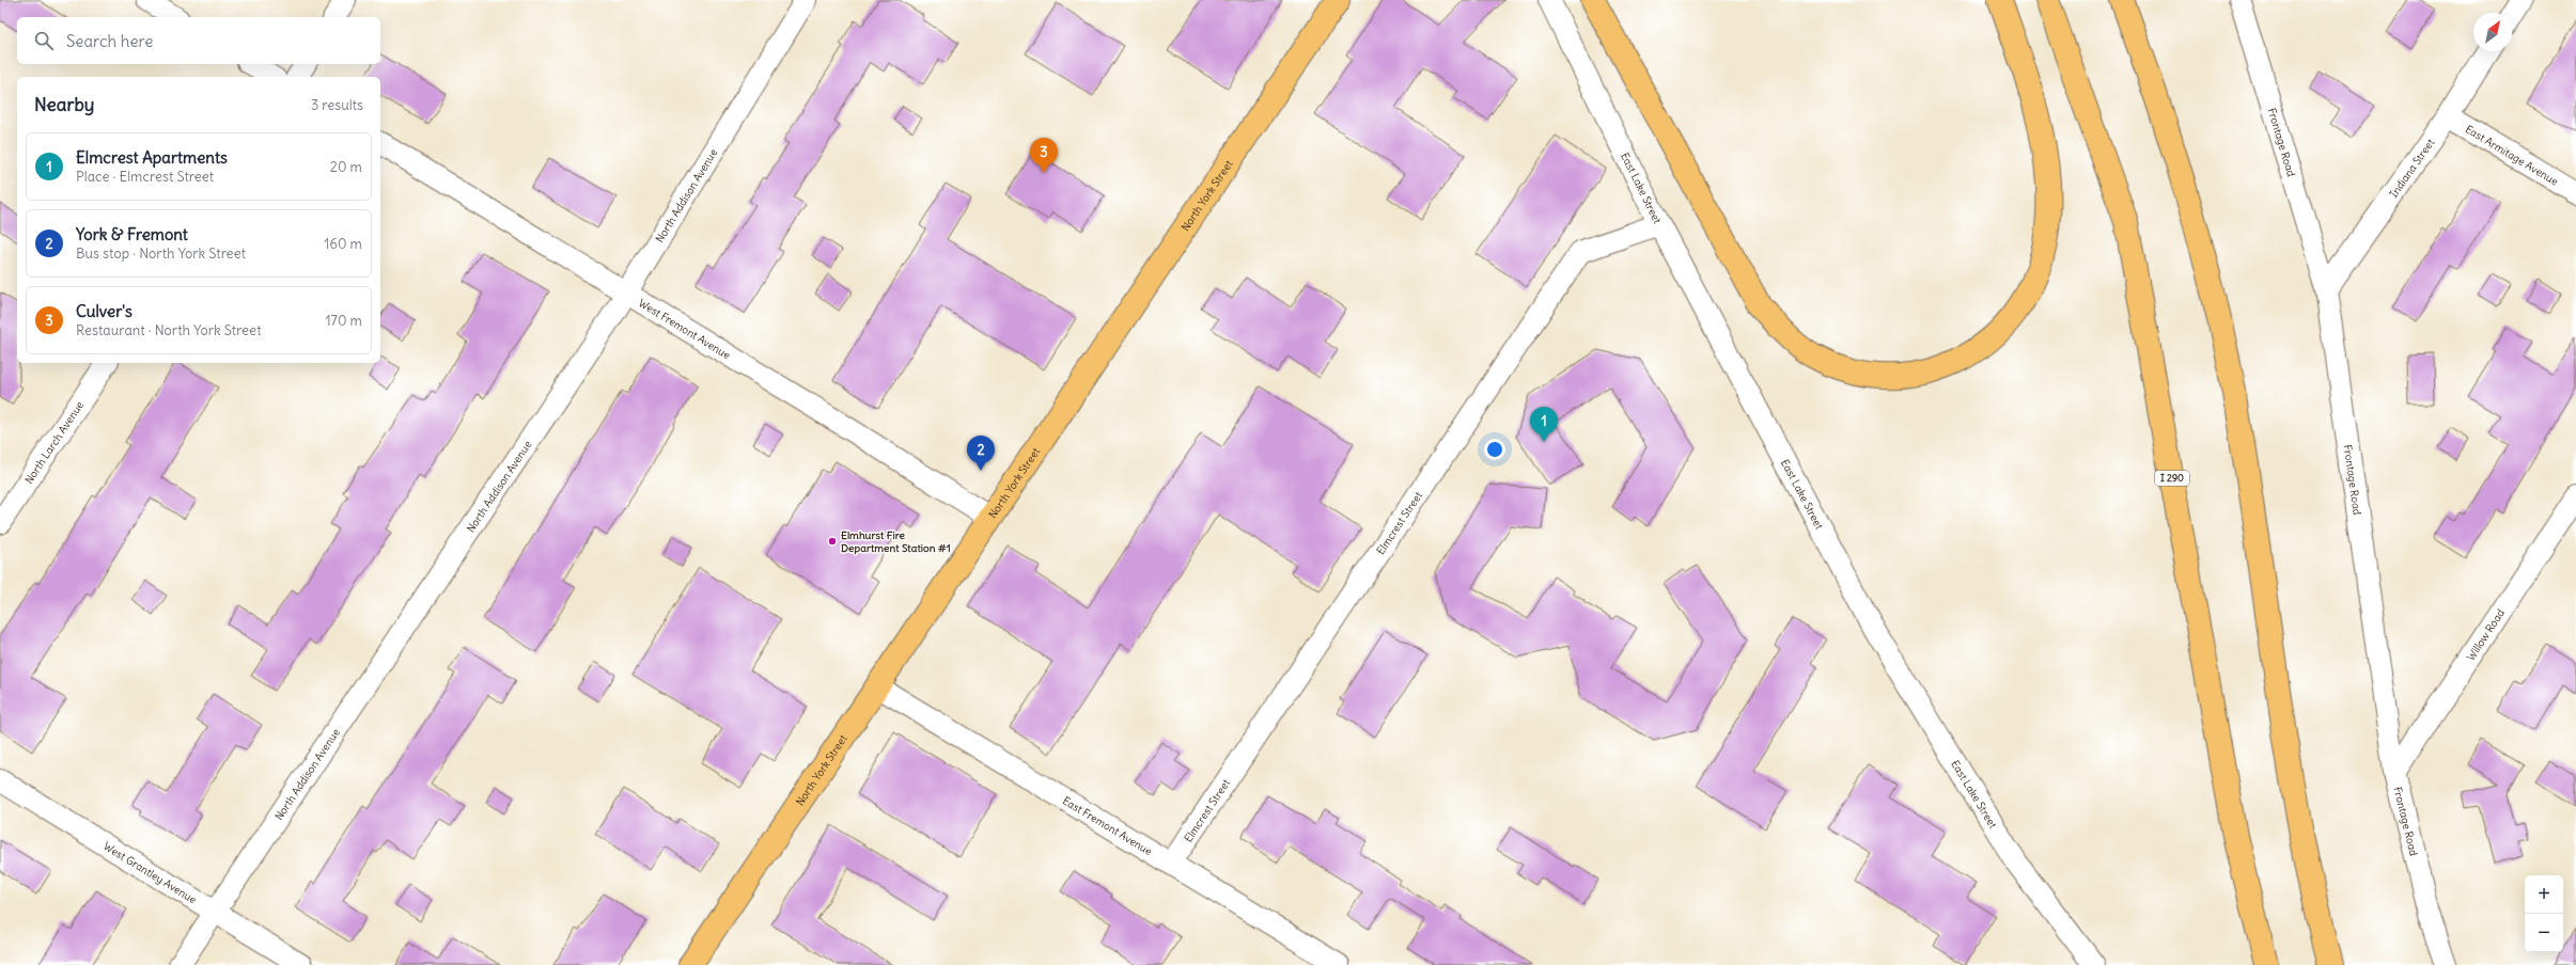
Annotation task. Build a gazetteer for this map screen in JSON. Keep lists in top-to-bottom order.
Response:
{
  "streets": {
    "main road": ["North York Street", "I 290"],
    "street": [
      "Frontage Road",
      "East Armitage Avenue",
      "Indiana Street",
      "East Lake Street",
      "North Addison Avenue",
      "West Fremont Avenue",
      "North Larch Avenue",
      "Elmcrest Street",
      "Willow Road",
      "East Fremont Avenue",
      "West Grantley Avenue"
    ]
  },
  "crossings": [
    ["Frontage Road", "Indiana Street"],
    ["Frontage Road", "Willow Road"],
    ["East Armitage Avenue", "Indiana Street"],
    ["East Lake Street", "Elmcrest Street"],
    ["North Addison Avenue", "West Fremont Avenue"],
    ["North Addison Avenue", "West Grantley Avenue"],
    ["North York Street", "West Fremont Avenue"],
    ["North York Street", "East Fremont Avenue"],
    ["Elmcrest Street", "East Fremont Avenue"]
  ],
  "places": ["Elmhurst Fire Department Station #1"],
  "north": "top right",
  "page": {
    "search": "Search here",
    "heading": ["Nearby", "3 results"],
    "list": [
      {
        "mark": "1",
        "name": "Elmcrest Apartments",
        "note": "Place · Elmcrest Street",
        "value": "20 m"
      },
      {
        "mark": "2",
        "name": "York & Fremont",
        "note": "Bus stop · North York Street",
        "value": "160 m"
      },
      {
        "mark": "3",
        "name": "Culver's",
        "note": "Restaurant · North York Street",
        "value": "170 m"
      }
    ],
    "pins": ["3", "1", "2"],
    "map_buttons": ["+", "−"]
  }
}
